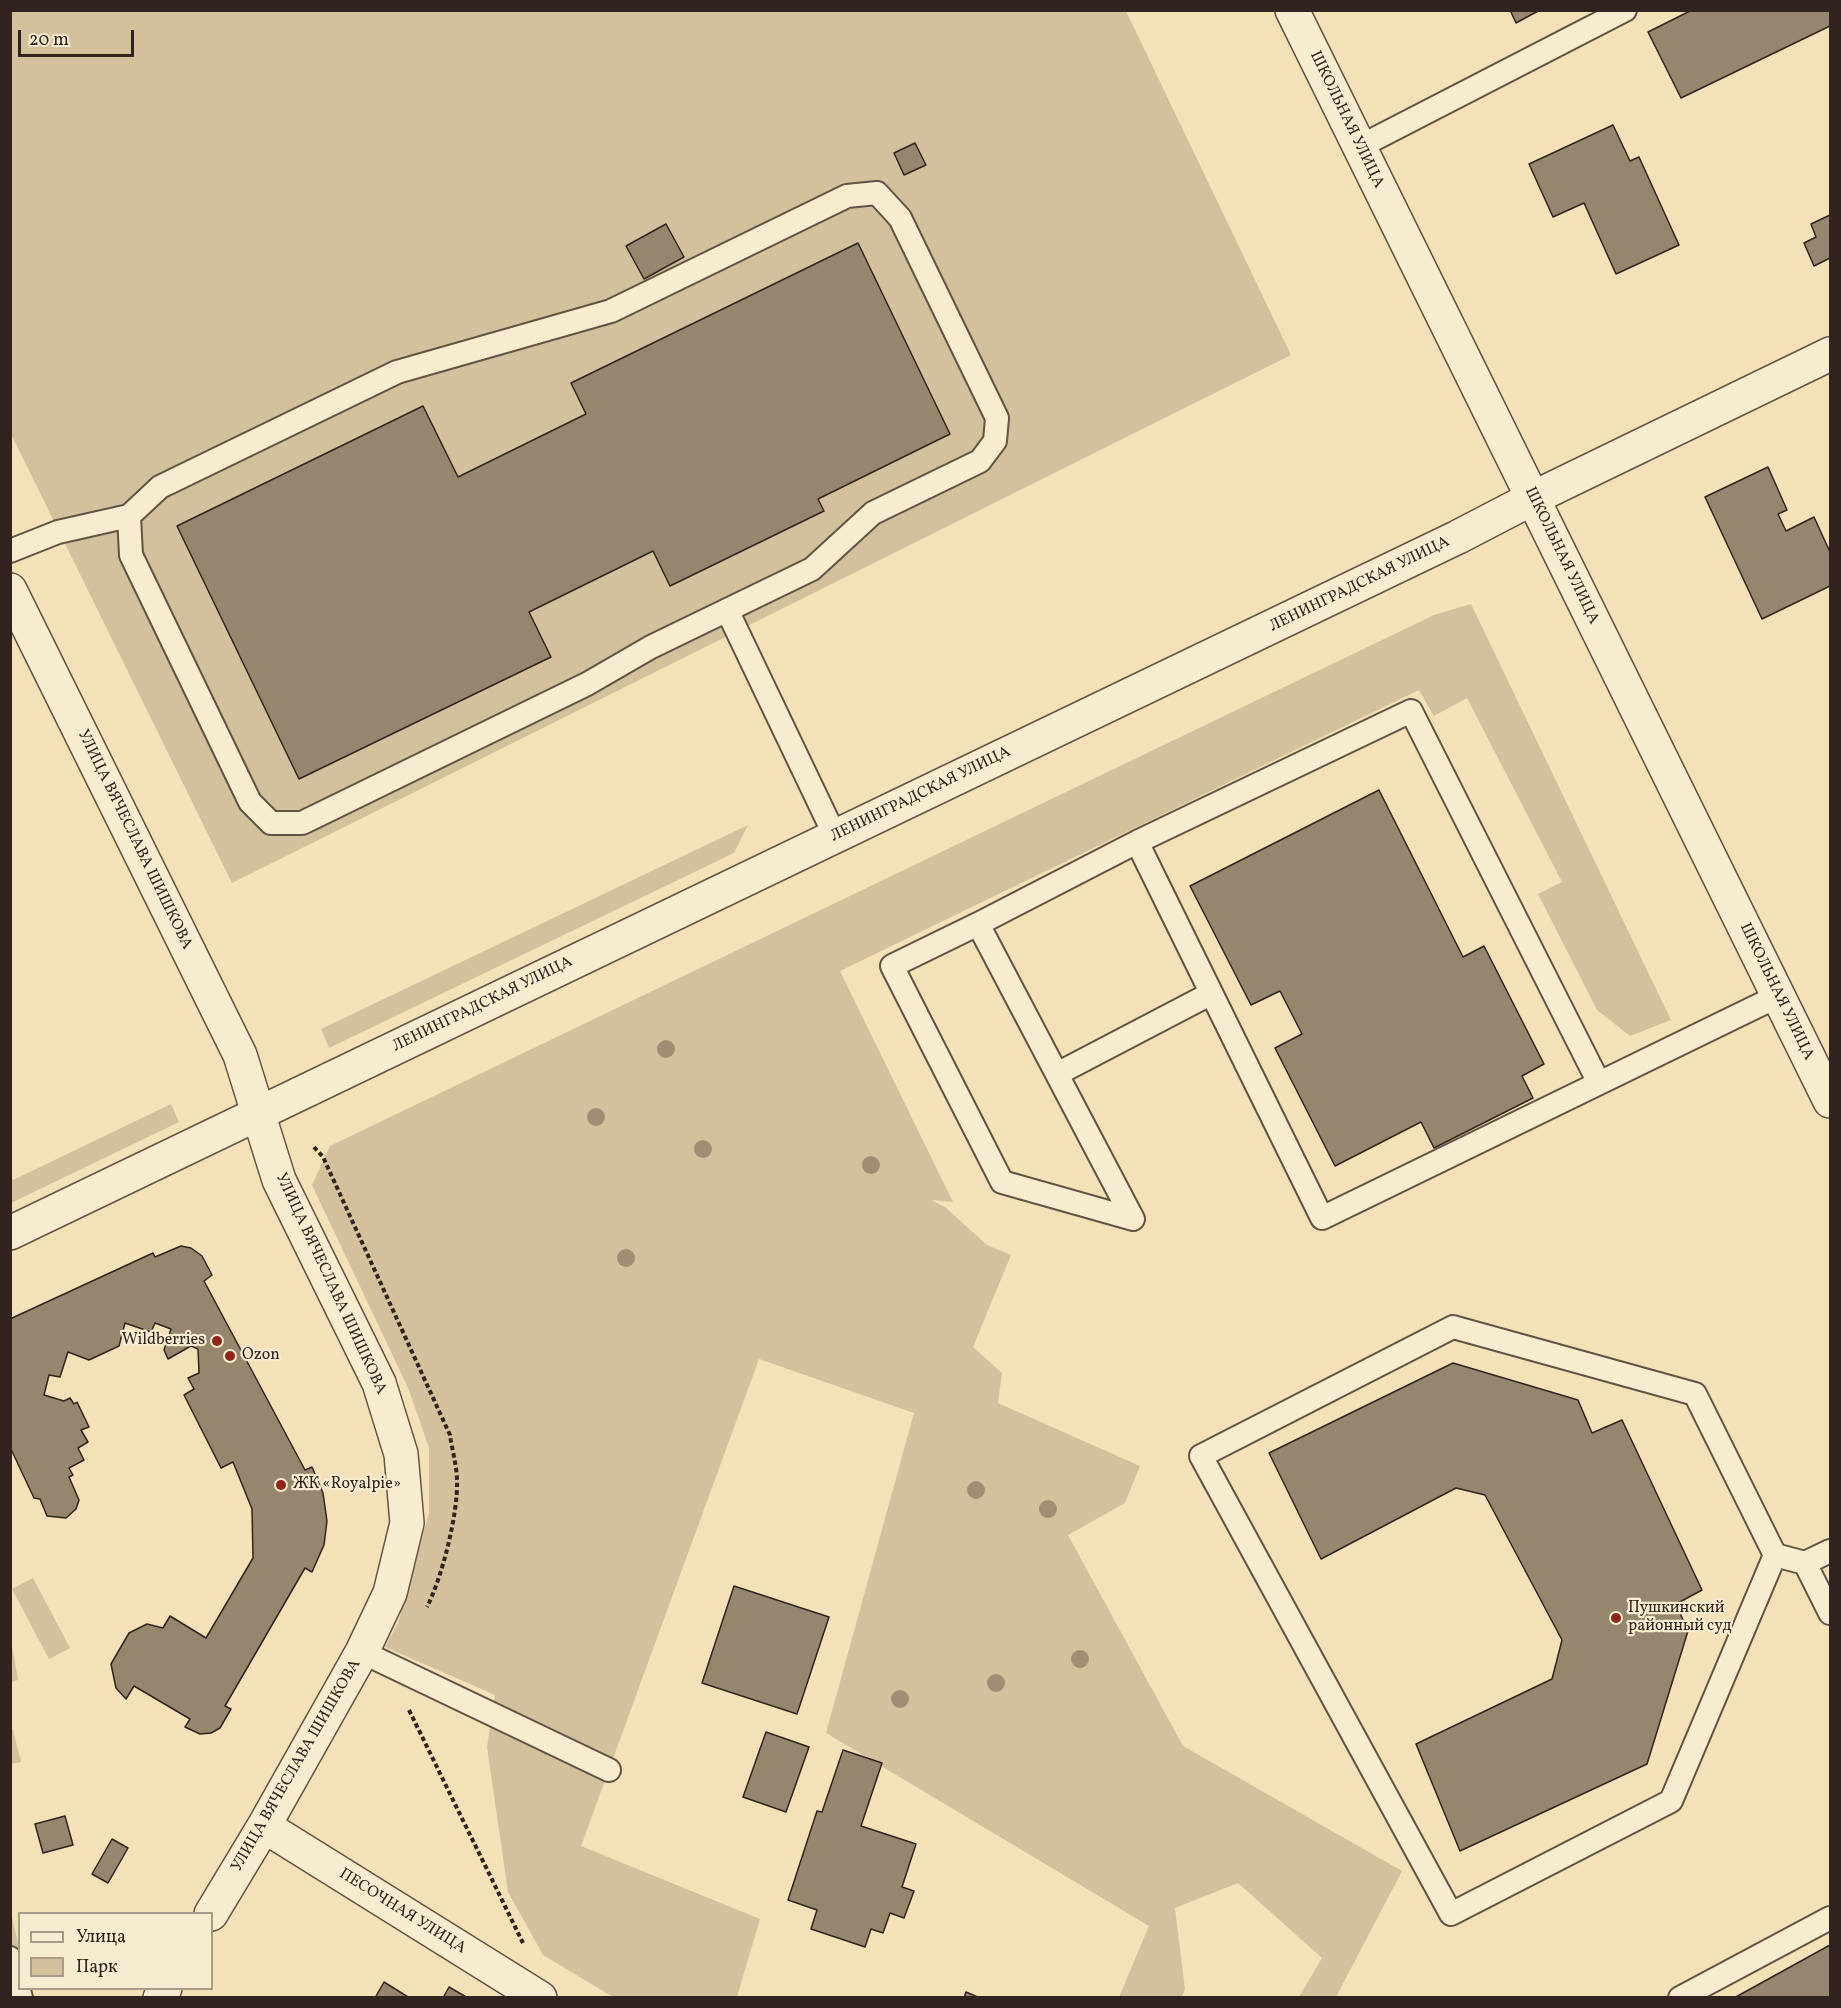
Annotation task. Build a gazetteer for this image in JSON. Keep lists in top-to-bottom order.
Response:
{
  "streets": {
    "street": [
      "ШКОЛЬНАЯ УЛИЦА",
      "ЛЕНИНГРАДСКАЯ УЛИЦА",
      "УЛИЦА ВЯЧЕСЛАВА ШИШКОВА",
      "ПЕСОЧНАЯ УЛИЦА"
    ]
  },
  "crossings": [
    ["ШКОЛЬНАЯ УЛИЦА", "ЛЕНИНГРАДСКАЯ УЛИЦА"],
    ["ЛЕНИНГРАДСКАЯ УЛИЦА", "УЛИЦА ВЯЧЕСЛАВА ШИШКОВА"],
    ["УЛИЦА ВЯЧЕСЛАВА ШИШКОВА", "ПЕСОЧНАЯ УЛИЦА"]
  ],
  "places": [
    "Wildberries",
    "Ozon",
    "ЖК «Royalpie»",
    "Пушкинский районный суд"
  ],
  "legend": ["Улица", "Парк"],
  "scale_bar": "20 m"
}
